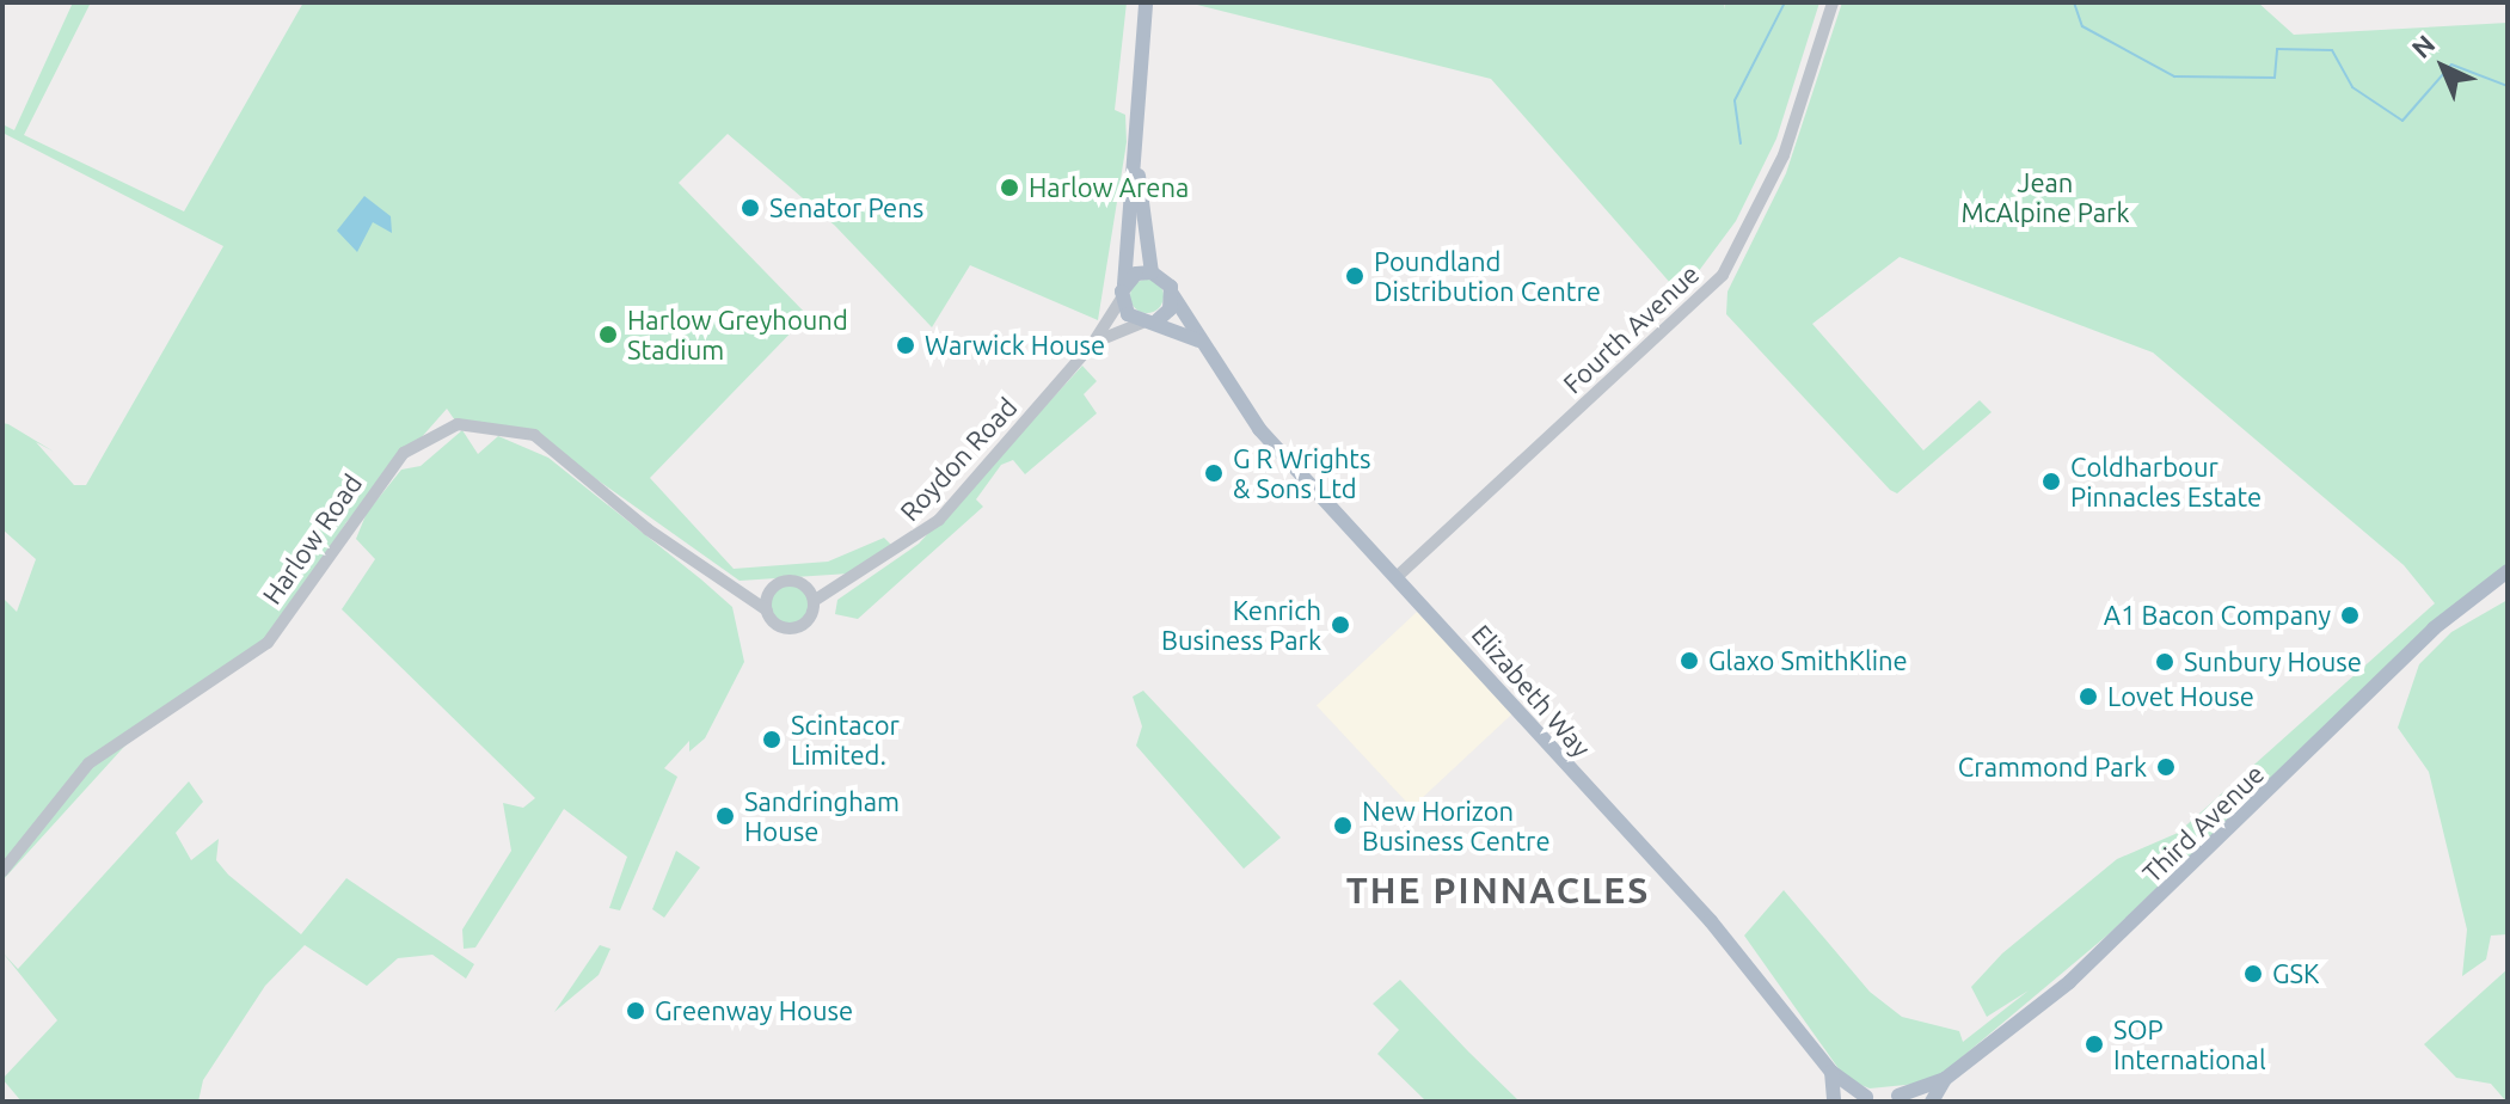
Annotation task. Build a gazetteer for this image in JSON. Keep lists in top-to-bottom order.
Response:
{
  "streets": {
    "main road": ["Elizabeth Way", "Third Avenue"],
    "street": ["Fourth Avenue", "Roydon Road", "Harlow Road"]
  },
  "crossings": [
    ["Fourth Avenue", "Elizabeth Way"],
    ["Roydon Road", "Harlow Road"],
    ["Roydon Road", "Elizabeth Way"],
    ["Elizabeth Way", "Third Avenue"]
  ],
  "districts": ["THE PINNACLES"],
  "parks": ["Jean McAlpine Park"],
  "places": [
    "Harlow Arena",
    "Senator Pens",
    "Poundland Distribution Centre",
    "Harlow Greyhound Stadium",
    "Warwick House",
    "G R Wrights & Sons Ltd",
    "Coldharbour Pinnacles Estate",
    "A1 Bacon Company",
    "Kenrich Business Park",
    "Glaxo SmithKline",
    "Sunbury House",
    "Lovet House",
    "Scintacor Limited.",
    "Crammond Park",
    "Sandringham House",
    "New Horizon Business Centre",
    "GSK",
    "Greenway House",
    "SOP International"
  ],
  "north": "top left"
}
